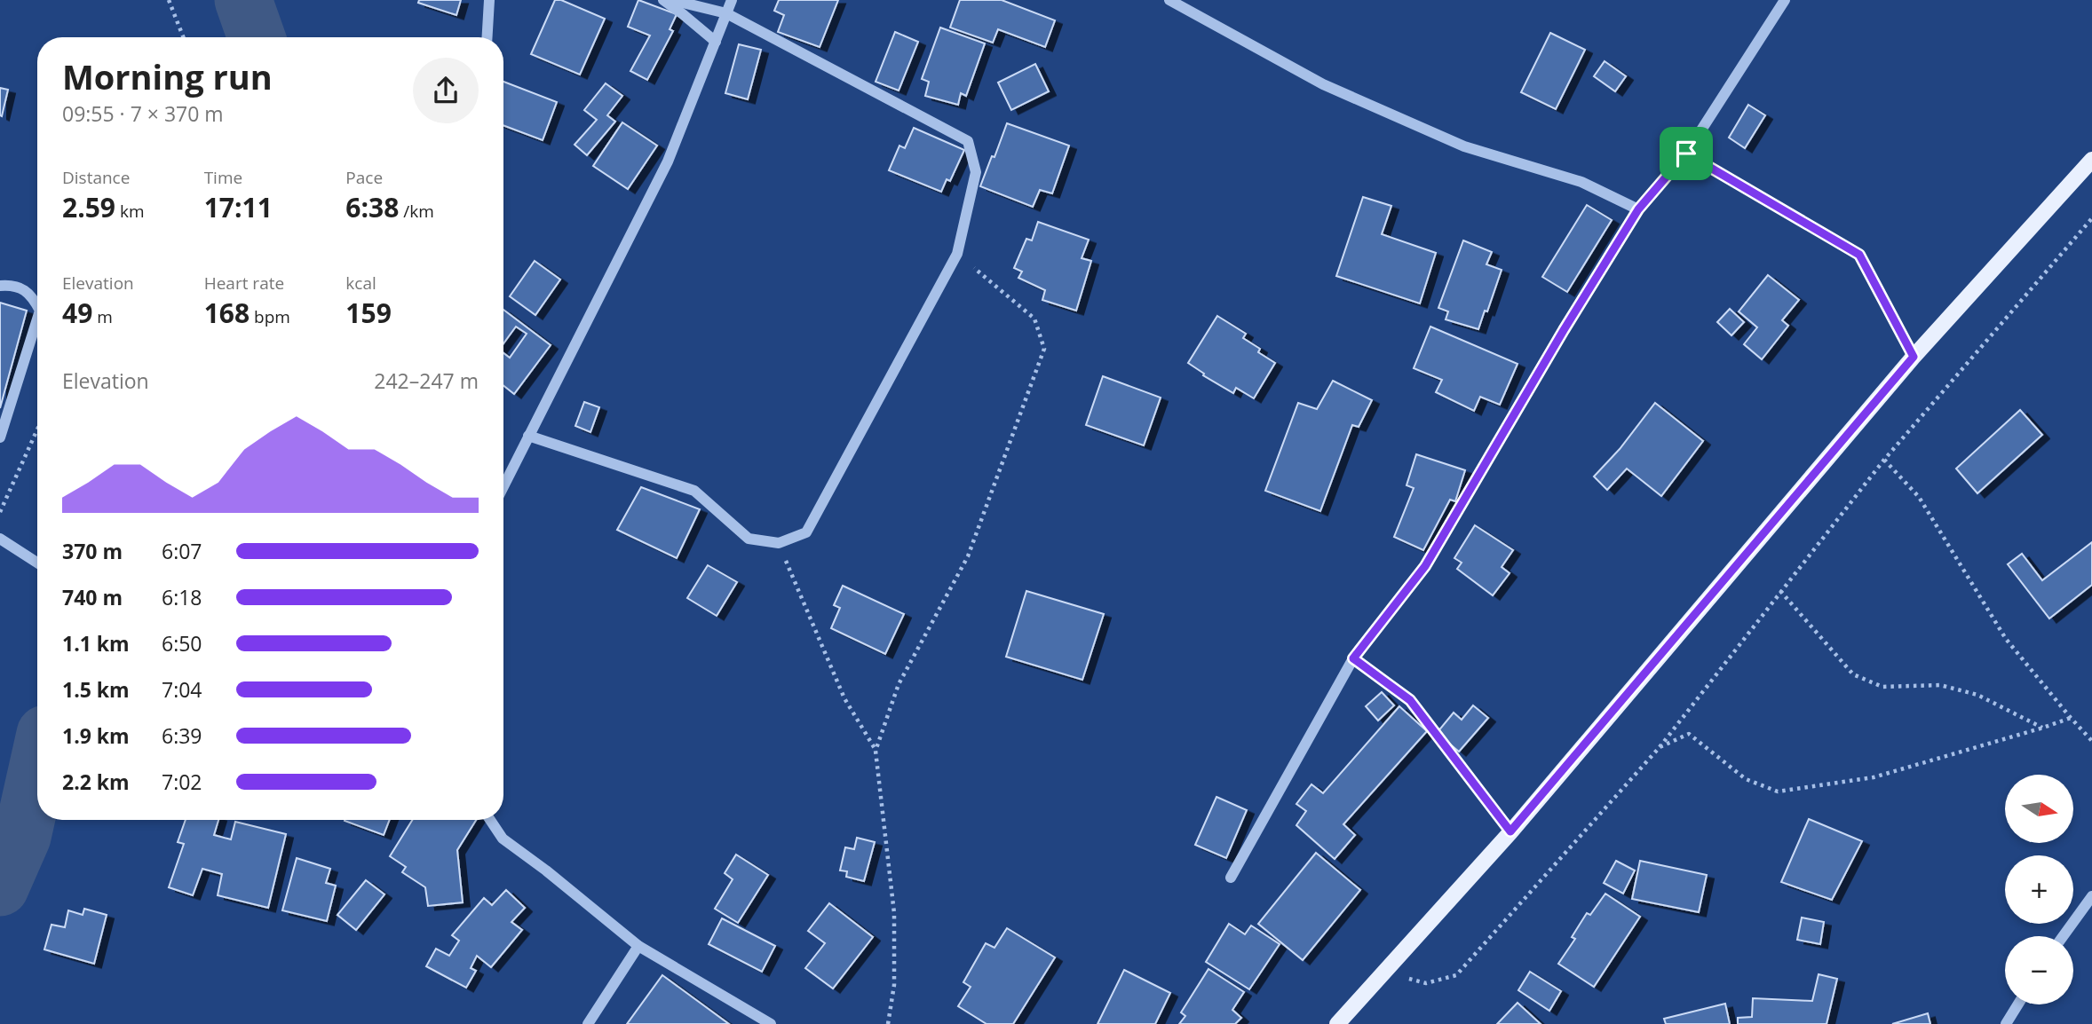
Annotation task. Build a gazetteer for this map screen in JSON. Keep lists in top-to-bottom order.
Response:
{
  "north": "right",
  "page": {
    "heading": ["Morning run", "09:55 · 7 × 370 m"],
    "stats": [
      ["Distance", "2.59 km"],
      ["Time", "17:11"],
      ["Pace", "6:38 /km"],
      ["Elevation", "49 m"],
      ["Heart rate", "168 bpm"],
      ["kcal", "159"]
    ],
    "chart": ["Elevation", "242–247 m"],
    "list": [
      {
        "name": "370 m",
        "note": "6:07"
      },
      {
        "name": "740 m",
        "note": "6:18"
      },
      {
        "name": "1.1 km",
        "note": "6:50"
      },
      {
        "name": "1.5 km",
        "note": "7:04"
      },
      {
        "name": "1.9 km",
        "note": "6:39"
      },
      {
        "name": "2.2 km",
        "note": "7:02"
      }
    ],
    "map_buttons": ["+", "−"]
  }
}
